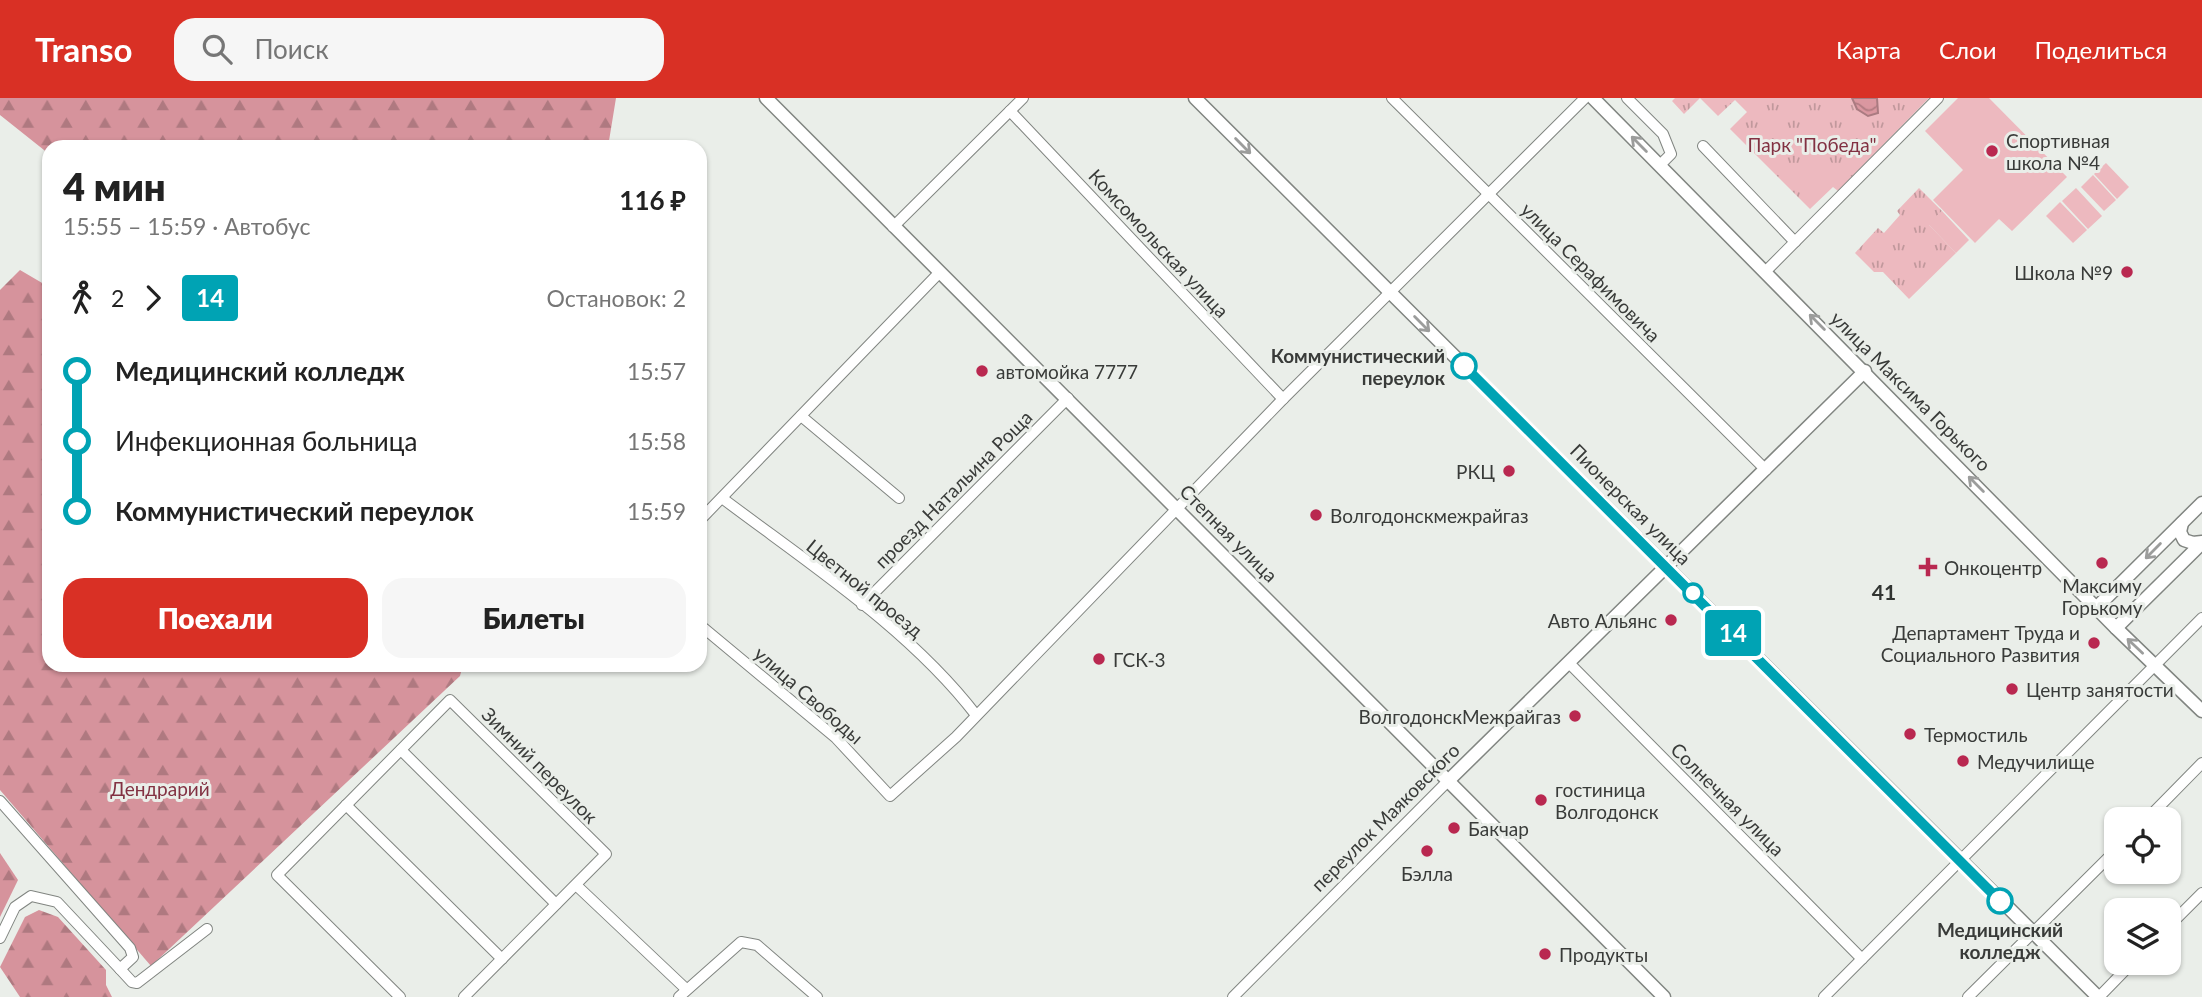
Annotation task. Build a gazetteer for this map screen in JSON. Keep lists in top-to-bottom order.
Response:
{
  "streets": {
    "street": [
      "Комсомольская улица",
      "улица Серафимовича",
      "улица Максима Горького",
      "проезд Натальина Роща",
      "Пионерская улица",
      "Степная улица",
      "Цветной проезд",
      "улица Свободы",
      "Зимний переулок",
      "Солнечная улица",
      "переулок Маяковского"
    ]
  },
  "crossings": [
    ["улица Серафимовича", "переулок Маяковского"],
    ["улица Максима Горького", "переулок Маяковского"],
    ["проезд Натальина Роща", "Степная улица"],
    ["проезд Натальина Роща", "Цветной проезд"],
    ["Пионерская улица", "переулок Маяковского"],
    ["Степная улица", "переулок Маяковского"],
    ["Цветной проезд", "улица Свободы"],
    ["Солнечная улица", "переулок Маяковского"]
  ],
  "one_way": ["улица Максима Горького", "Пионерская улица"],
  "districts": ["41"],
  "parks": ["Парк \"Победа\"", "Дендрарий"],
  "places": {
    "other": [
      "Спортивная школа №4",
      "Школа №9",
      "Коммунистический переулок",
      "автомойка 7777",
      "РКЦ",
      "Волгодонскмежрайгаз",
      "Максиму Горькому",
      "Авто Альянс",
      "Департамент Труда и Социального Развития",
      "ГСК-3",
      "Центр занятости",
      "ВолгодонскМежрайгаз",
      "Термостиль",
      "Медучилище",
      "гостиница Волгодонск",
      "Бакчар",
      "Бэлла",
      "Медицинский колледж",
      "Продукты"
    ],
    "health": ["Онкоцентр"]
  },
  "lines": ["bus line 14"],
  "page": {
    "header": "Transo",
    "search": "Поиск",
    "nav": ["Карта", "Слои", "Поделиться"],
    "on_map": "14",
    "heading": ["4 мин", "15:55 – 15:59 · Автобус", "116 ₽"],
    "legs": ["2", "14", "Остановок: 2"],
    "list": [
      {
        "name": "Медицинский колледж",
        "value": "15:57"
      },
      {
        "name": "Инфекционная больница",
        "value": "15:58"
      },
      {
        "name": "Коммунистический переулок",
        "value": "15:59"
      }
    ],
    "buttons": ["Поехали", "Билеты"]
  }
}
